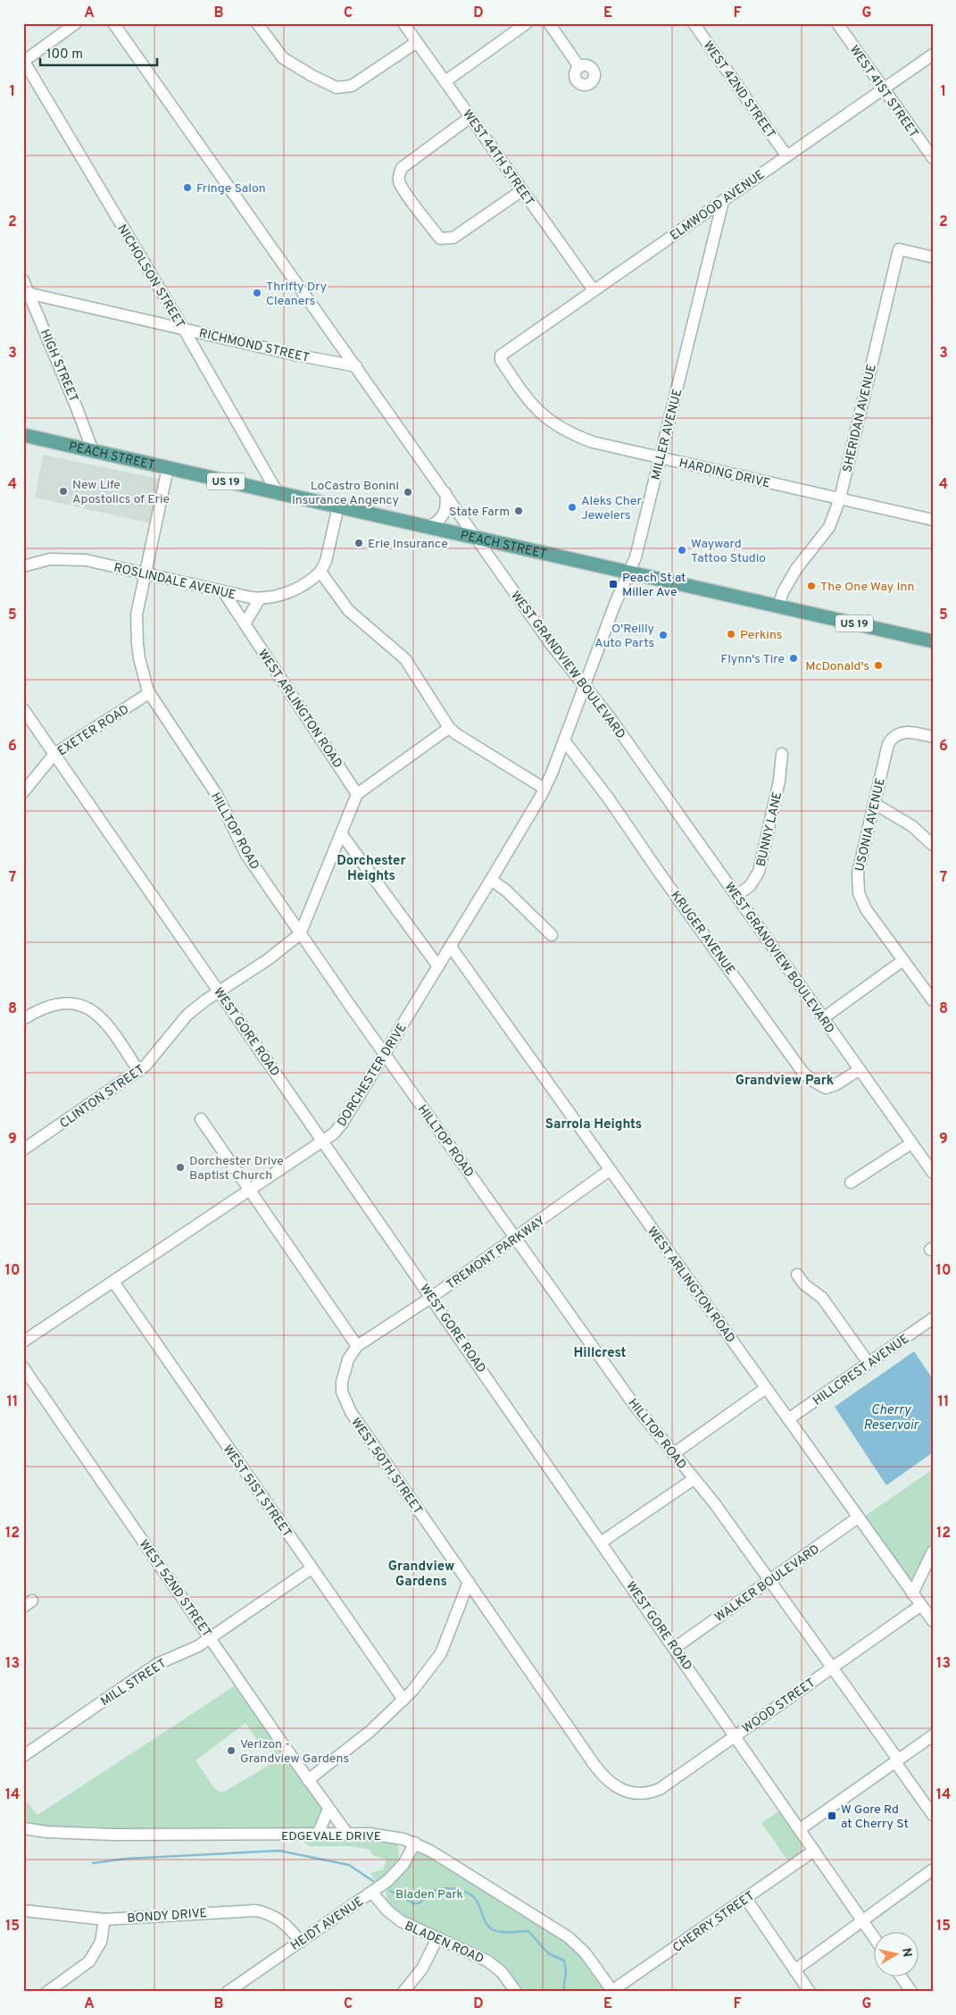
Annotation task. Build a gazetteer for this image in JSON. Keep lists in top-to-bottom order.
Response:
{
  "streets": {
    "main road": ["PEACH STREET", "US 19"],
    "street": [
      "WEST 42ND STREET",
      "WEST 41ST STREET",
      "WEST 44TH STREET",
      "ELMWOOD AVENUE",
      "NICHOLSON STREET",
      "RICHMOND STREET",
      "HIGH STREET",
      "SHERIDAN AVENUE",
      "MILLER AVENUE",
      "HARDING DRIVE",
      "ROSLINDALE AVENUE",
      "WEST GRANDVIEW BOULEVARD",
      "WEST ARLINGTON ROAD",
      "EXETER ROAD",
      "USONIA AVENUE",
      "BUNNY LANE",
      "HILLTOP ROAD",
      "KRUGER AVENUE",
      "WEST GORE ROAD",
      "DORCHESTER DRIVE",
      "CLINTON STREET",
      "TREMONT PARKWAY",
      "HILLCREST AVENUE",
      "WEST 50TH STREET",
      "WEST 51ST STREET",
      "WALKER BOULEVARD",
      "WEST 52ND STREET",
      "MILL STREET",
      "WOOD STREET",
      "EDGEVALE DRIVE",
      "BONDY DRIVE",
      "CHERRY STREET",
      "HEIDT AVENUE",
      "BLADEN ROAD"
    ]
  },
  "crossings": [
    ["WEST 42ND STREET", "ELMWOOD AVENUE"],
    ["WEST 41ST STREET", "ELMWOOD AVENUE"],
    ["WEST 44TH STREET", "ELMWOOD AVENUE"],
    ["ELMWOOD AVENUE", "MILLER AVENUE"],
    ["ELMWOOD AVENUE", "HARDING DRIVE"],
    ["NICHOLSON STREET", "RICHMOND STREET"],
    ["NICHOLSON STREET", "PEACH STREET"],
    ["RICHMOND STREET", "HIGH STREET"],
    ["RICHMOND STREET", "WEST GRANDVIEW BOULEVARD"],
    ["HIGH STREET", "PEACH STREET"],
    ["SHERIDAN AVENUE", "PEACH STREET"],
    ["SHERIDAN AVENUE", "HARDING DRIVE"],
    ["MILLER AVENUE", "PEACH STREET"],
    ["MILLER AVENUE", "HARDING DRIVE"],
    ["MILLER AVENUE", "WEST GRANDVIEW BOULEVARD"],
    ["MILLER AVENUE", "DORCHESTER DRIVE"],
    ["PEACH STREET", "WEST GRANDVIEW BOULEVARD"],
    ["PEACH STREET", "HILLTOP ROAD"],
    ["ROSLINDALE AVENUE", "WEST ARLINGTON ROAD"],
    ["ROSLINDALE AVENUE", "HILLTOP ROAD"],
    ["WEST GRANDVIEW BOULEVARD", "BUNNY LANE"],
    ["WEST GRANDVIEW BOULEVARD", "KRUGER AVENUE"],
    ["WEST GRANDVIEW BOULEVARD", "DORCHESTER DRIVE"],
    ["WEST ARLINGTON ROAD", "DORCHESTER DRIVE"],
    ["WEST ARLINGTON ROAD", "CLINTON STREET"],
    ["WEST ARLINGTON ROAD", "TREMONT PARKWAY"],
    ["WEST ARLINGTON ROAD", "HILLCREST AVENUE"],
    ["WEST ARLINGTON ROAD", "WALKER BOULEVARD"],
    ["WEST ARLINGTON ROAD", "WOOD STREET"],
    ["EXETER ROAD", "HILLTOP ROAD"],
    ["EXETER ROAD", "WEST GORE ROAD"],
    ["HILLTOP ROAD", "DORCHESTER DRIVE"],
    ["HILLTOP ROAD", "CLINTON STREET"],
    ["HILLTOP ROAD", "TREMONT PARKWAY"],
    ["HILLTOP ROAD", "WALKER BOULEVARD"],
    ["HILLTOP ROAD", "WOOD STREET"],
    ["KRUGER AVENUE", "DORCHESTER DRIVE"],
    ["WEST GORE ROAD", "DORCHESTER DRIVE"],
    ["WEST GORE ROAD", "CLINTON STREET"],
    ["WEST GORE ROAD", "TREMONT PARKWAY"],
    ["WEST GORE ROAD", "WALKER BOULEVARD"],
    ["WEST GORE ROAD", "WOOD STREET"],
    ["WEST GORE ROAD", "CHERRY STREET"],
    ["DORCHESTER DRIVE", "WEST 51ST STREET"],
    ["TREMONT PARKWAY", "WEST 50TH STREET"],
    ["WEST 50TH STREET", "WOOD STREET"],
    ["WEST 51ST STREET", "MILL STREET"],
    ["WEST 52ND STREET", "MILL STREET"],
    ["WEST 52ND STREET", "EDGEVALE DRIVE"],
    ["EDGEVALE DRIVE", "CHERRY STREET"],
    ["EDGEVALE DRIVE", "HEIDT AVENUE"],
    ["BONDY DRIVE", "HEIDT AVENUE"],
    ["HEIDT AVENUE", "BLADEN ROAD"]
  ],
  "districts": [
    "Dorchester Heights",
    "Grandview Park",
    "Sarrola Heights",
    "Hillcrest",
    "Grandview Gardens"
  ],
  "water": ["Cherry Reservoir"],
  "parks": ["Bladen Park"],
  "places": {
    "other": [
      "Fringe Salon",
      "Thrifty Dry Cleaners",
      "New Life Apostolics of Erie",
      "LoCastro Bonini Insurance Angency",
      "Aleks Cher Jewelers",
      "State Farm",
      "Erie Insurance",
      "Wayward Tattoo Studio",
      "The One Way Inn",
      "Perkins",
      "O'Reilly Auto Parts",
      "Flynn's Tire",
      "McDonald's",
      "Dorchester Drive Baptist Church",
      "Verizon - Grandview Gardens"
    ],
    "transit": ["Peach St at Miller Ave", "W Gore Rd at Cherry St"]
  },
  "scale_bar": "100 m",
  "north": "right",
  "grid": {
    "columns": [
      "A",
      "B",
      "C",
      "D",
      "E",
      "F",
      "G"
    ],
    "rows": [
      "1",
      "2",
      "3",
      "4",
      "5",
      "6",
      "7",
      "8",
      "9",
      "10",
      "11",
      "12",
      "13",
      "14",
      "15"
    ]
  }
}
